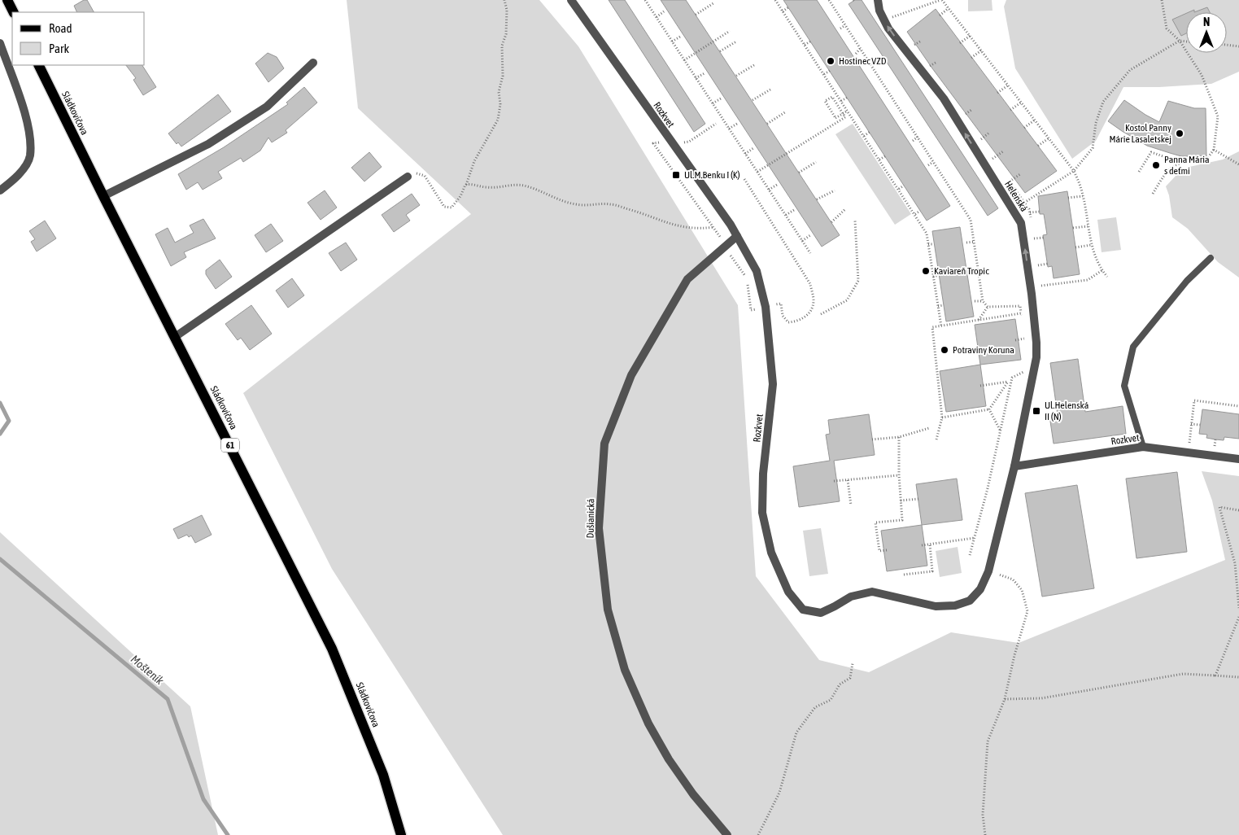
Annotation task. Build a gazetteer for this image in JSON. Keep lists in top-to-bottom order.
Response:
{
  "streets": {
    "main road": ["Sládkovičova", "61"],
    "street": ["Rozkvet", "Helenská", "Dušianická"]
  },
  "crossings": [
    ["Rozkvet", "Helenská"],
    ["Rozkvet", "Dušianická"]
  ],
  "one_way": ["Helenská"],
  "water": ["Mošteník"],
  "places": {
    "other": [
      "Hostinec VZD",
      "Kostol Panny Márie Lasaletskej",
      "Panna Mária s deťmi",
      "Kaviareň Tropic",
      "Potraviny Koruna"
    ],
    "transit": ["Ul.M.Benku I (K)", "Ul.Helenská II (N)"]
  },
  "legend": ["Road", "Park"],
  "north": "top"
}
